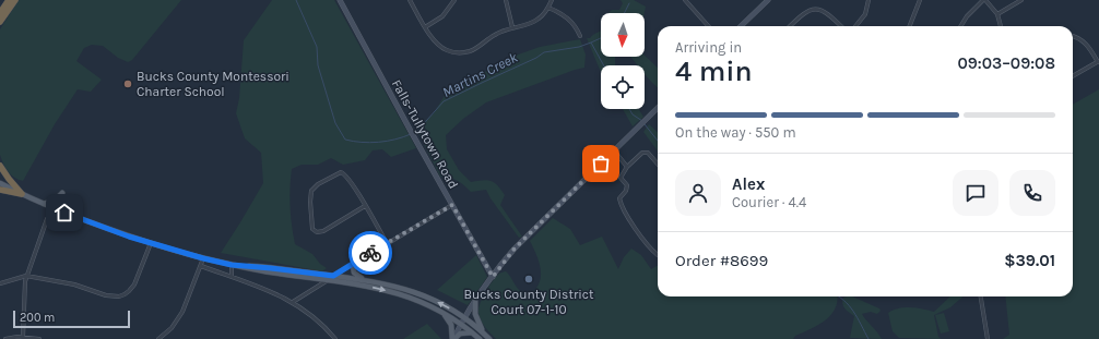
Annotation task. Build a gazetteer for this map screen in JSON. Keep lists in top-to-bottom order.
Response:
{
  "streets": {
    "main road": ["Falls-Tullytown Road"]
  },
  "water": ["Martins Creek"],
  "places": ["Bucks County Montessori Charter School", "Bucks County District Court 07-1-10"],
  "scale_bar": "200 m",
  "north": "bottom",
  "page": {
    "heading": ["4 min", "Arriving in", "09:03–09:08"],
    "panel": [
      "Alex",
      "Courier · 4.4",
      "Order #8699",
      "$39.01"
    ],
    "bar": "On the way · 550 m",
    "scale": "200 m"
  }
}
